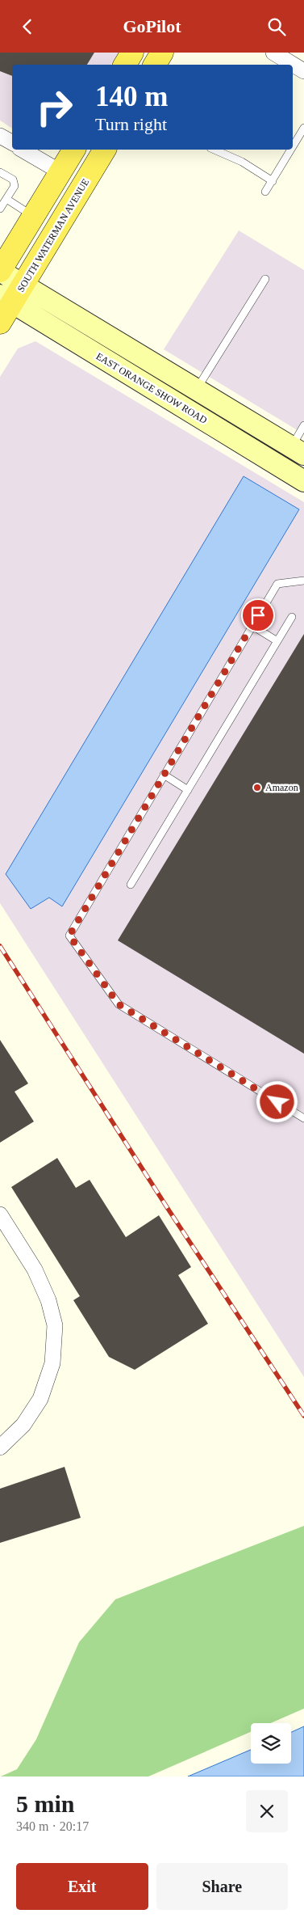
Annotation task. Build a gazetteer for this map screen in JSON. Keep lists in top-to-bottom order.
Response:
{
  "streets": {
    "main road": ["SOUTH WATERMAN AVENUE", "EAST ORANGE SHOW ROAD"]
  },
  "crossings": [
    ["SOUTH WATERMAN AVENUE", "EAST ORANGE SHOW ROAD"]
  ],
  "places": ["Amazon"],
  "page": {
    "header": "GoPilot",
    "turn": ["140 m", "Turn right"],
    "heading": ["5 min", "340 m · 20:17"],
    "buttons": ["Exit", "Share"]
  }
}
